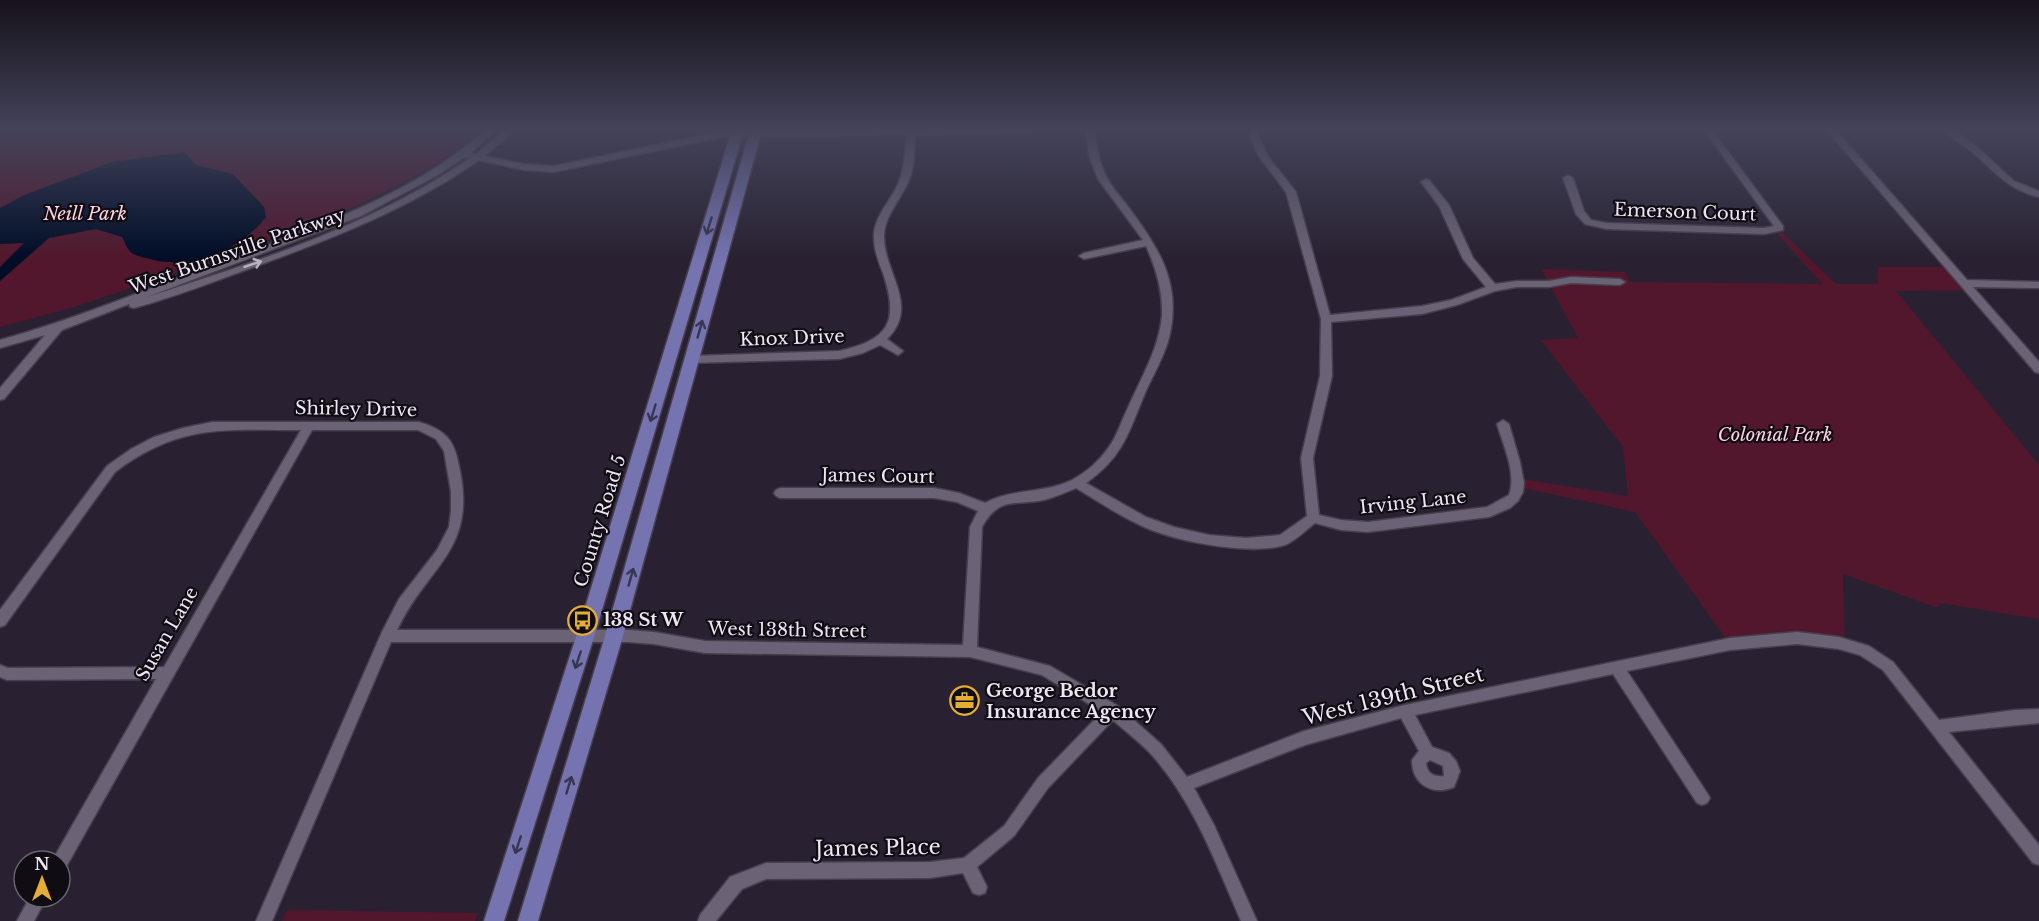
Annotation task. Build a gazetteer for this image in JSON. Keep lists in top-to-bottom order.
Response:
{
  "streets": {
    "main road": ["County Road 5"],
    "street": [
      "Emerson Court",
      "West Burnsville Parkway",
      "Knox Drive",
      "Shirley Drive",
      "James Court",
      "Irving Lane",
      "West 138th Street",
      "Susan Lane",
      "West 139th Street",
      "James Place"
    ]
  },
  "crossings": [
    ["Shirley Drive", "West 138th Street"],
    ["Shirley Drive", "Susan Lane"],
    ["County Road 5", "West 138th Street"],
    ["West 138th Street", "West 139th Street"],
    ["West 138th Street", "James Place"]
  ],
  "parks": ["Neill Park", "Colonial Park"],
  "places": {
    "bus stop": ["138 St W"],
    "office": ["George Bedor Insurance Agency"]
  },
  "north": "top"
}
